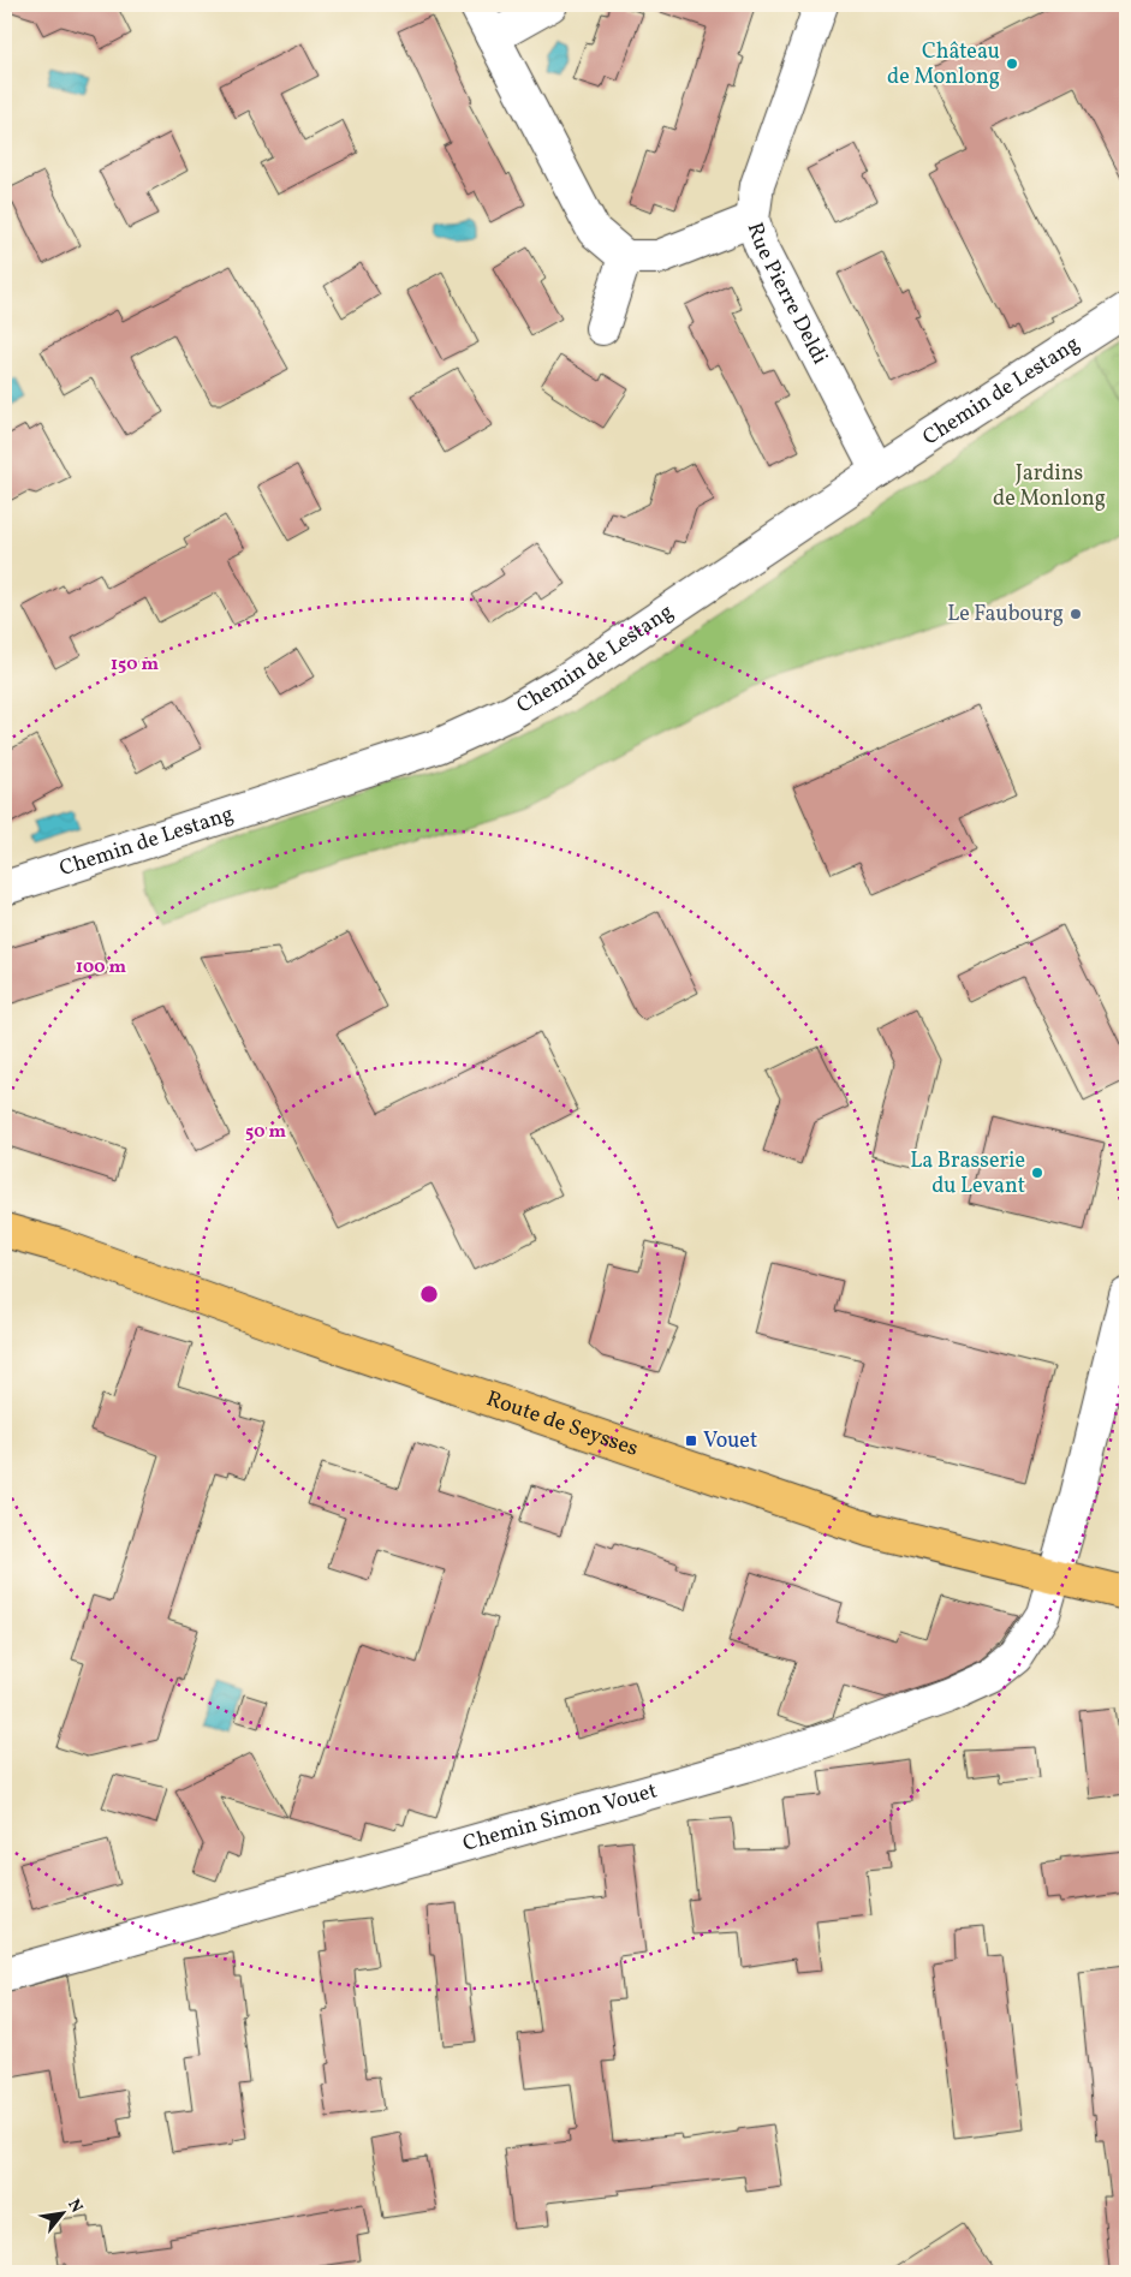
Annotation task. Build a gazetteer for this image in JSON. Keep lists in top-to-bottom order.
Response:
{
  "streets": {
    "main road": ["Route de Seysses"],
    "street": ["Rue Pierre Deldi", "Chemin de Lestang", "Chemin Simon Vouet"]
  },
  "crossings": [
    ["Rue Pierre Deldi", "Chemin de Lestang"],
    ["Route de Seysses", "Chemin Simon Vouet"]
  ],
  "parks": ["Jardins de Monlong"],
  "places": {
    "other": ["Château de Monlong", "Le Faubourg", "La Brasserie du Levant"],
    "transit": ["Vouet"]
  },
  "north": "top right",
  "rings": ["150 m", "100 m", "50 m"]
}
